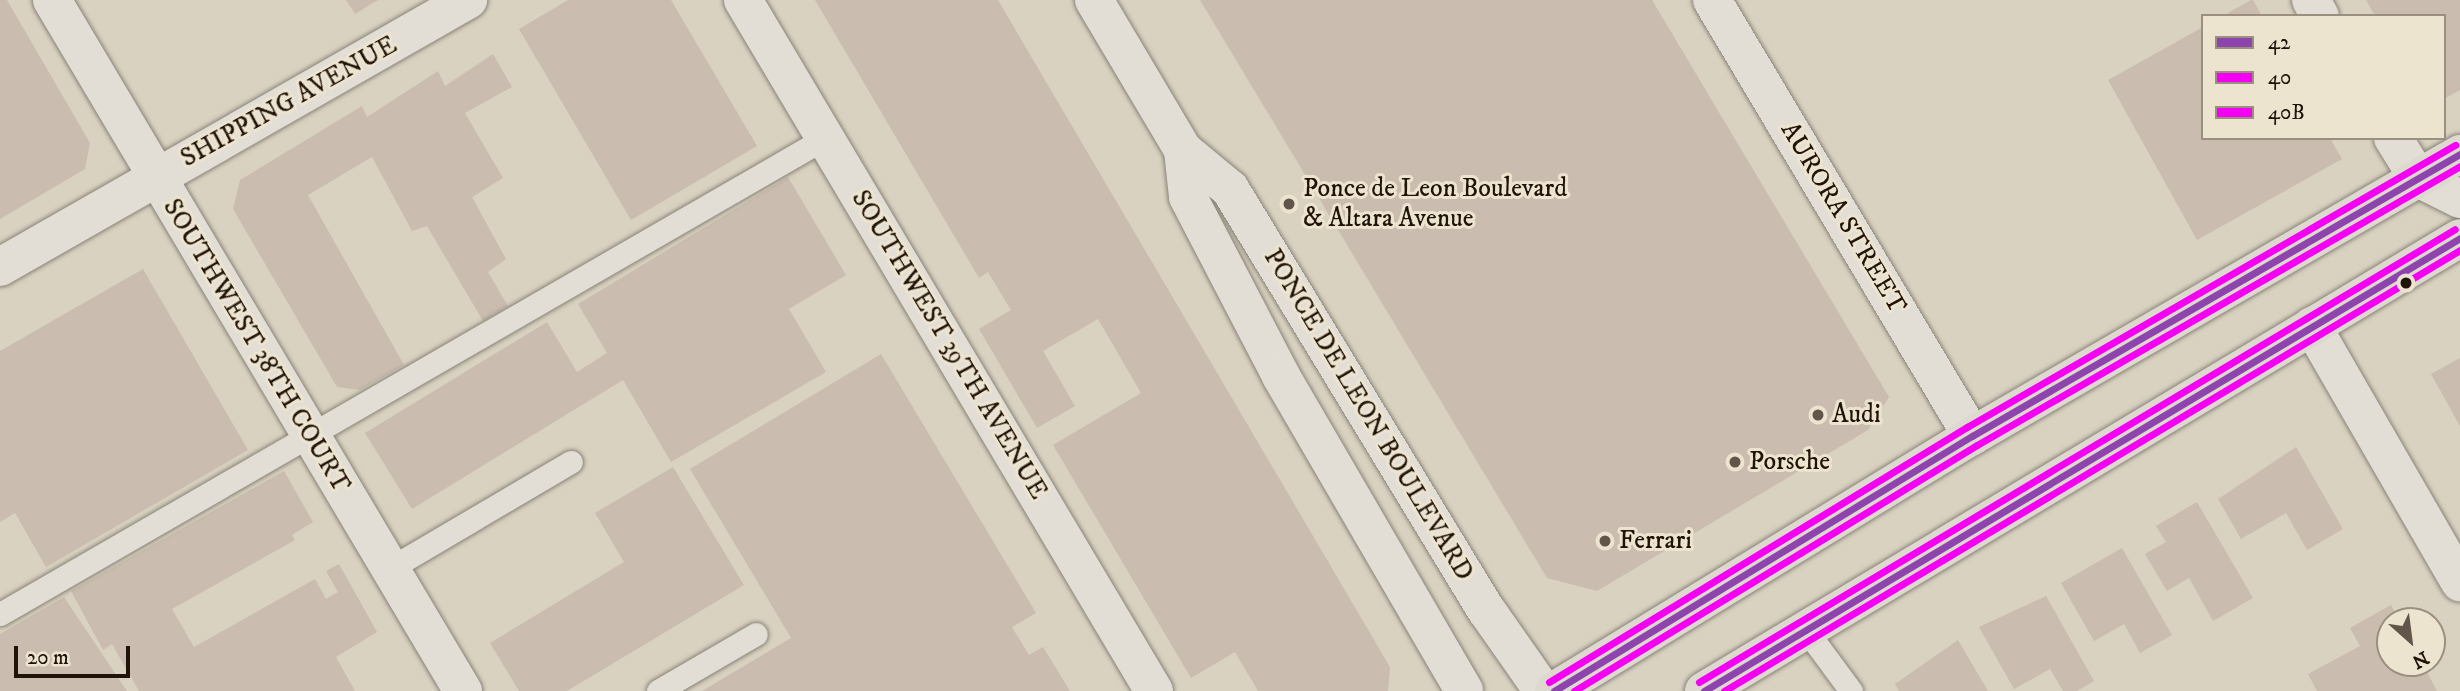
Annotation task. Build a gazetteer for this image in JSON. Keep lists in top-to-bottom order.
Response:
{
  "streets": {
    "street": [
      "SHIPPING AVENUE",
      "AURORA STREET",
      "SOUTHWEST 39TH AVENUE",
      "SOUTHWEST 38TH COURT",
      "PONCE DE LEON BOULEVARD"
    ]
  },
  "crossings": [
    ["SHIPPING AVENUE", "SOUTHWEST 38TH COURT"]
  ],
  "places": [
    "Ponce de Leon Boulevard & Altara Avenue",
    "Audi",
    "Porsche",
    "Ferrari"
  ],
  "lines": ["transit line 40B", "transit line 42", "transit line 40"],
  "legend": ["42", "40", "40B"],
  "scale_bar": "20 m",
  "north": "bottom right"
}
